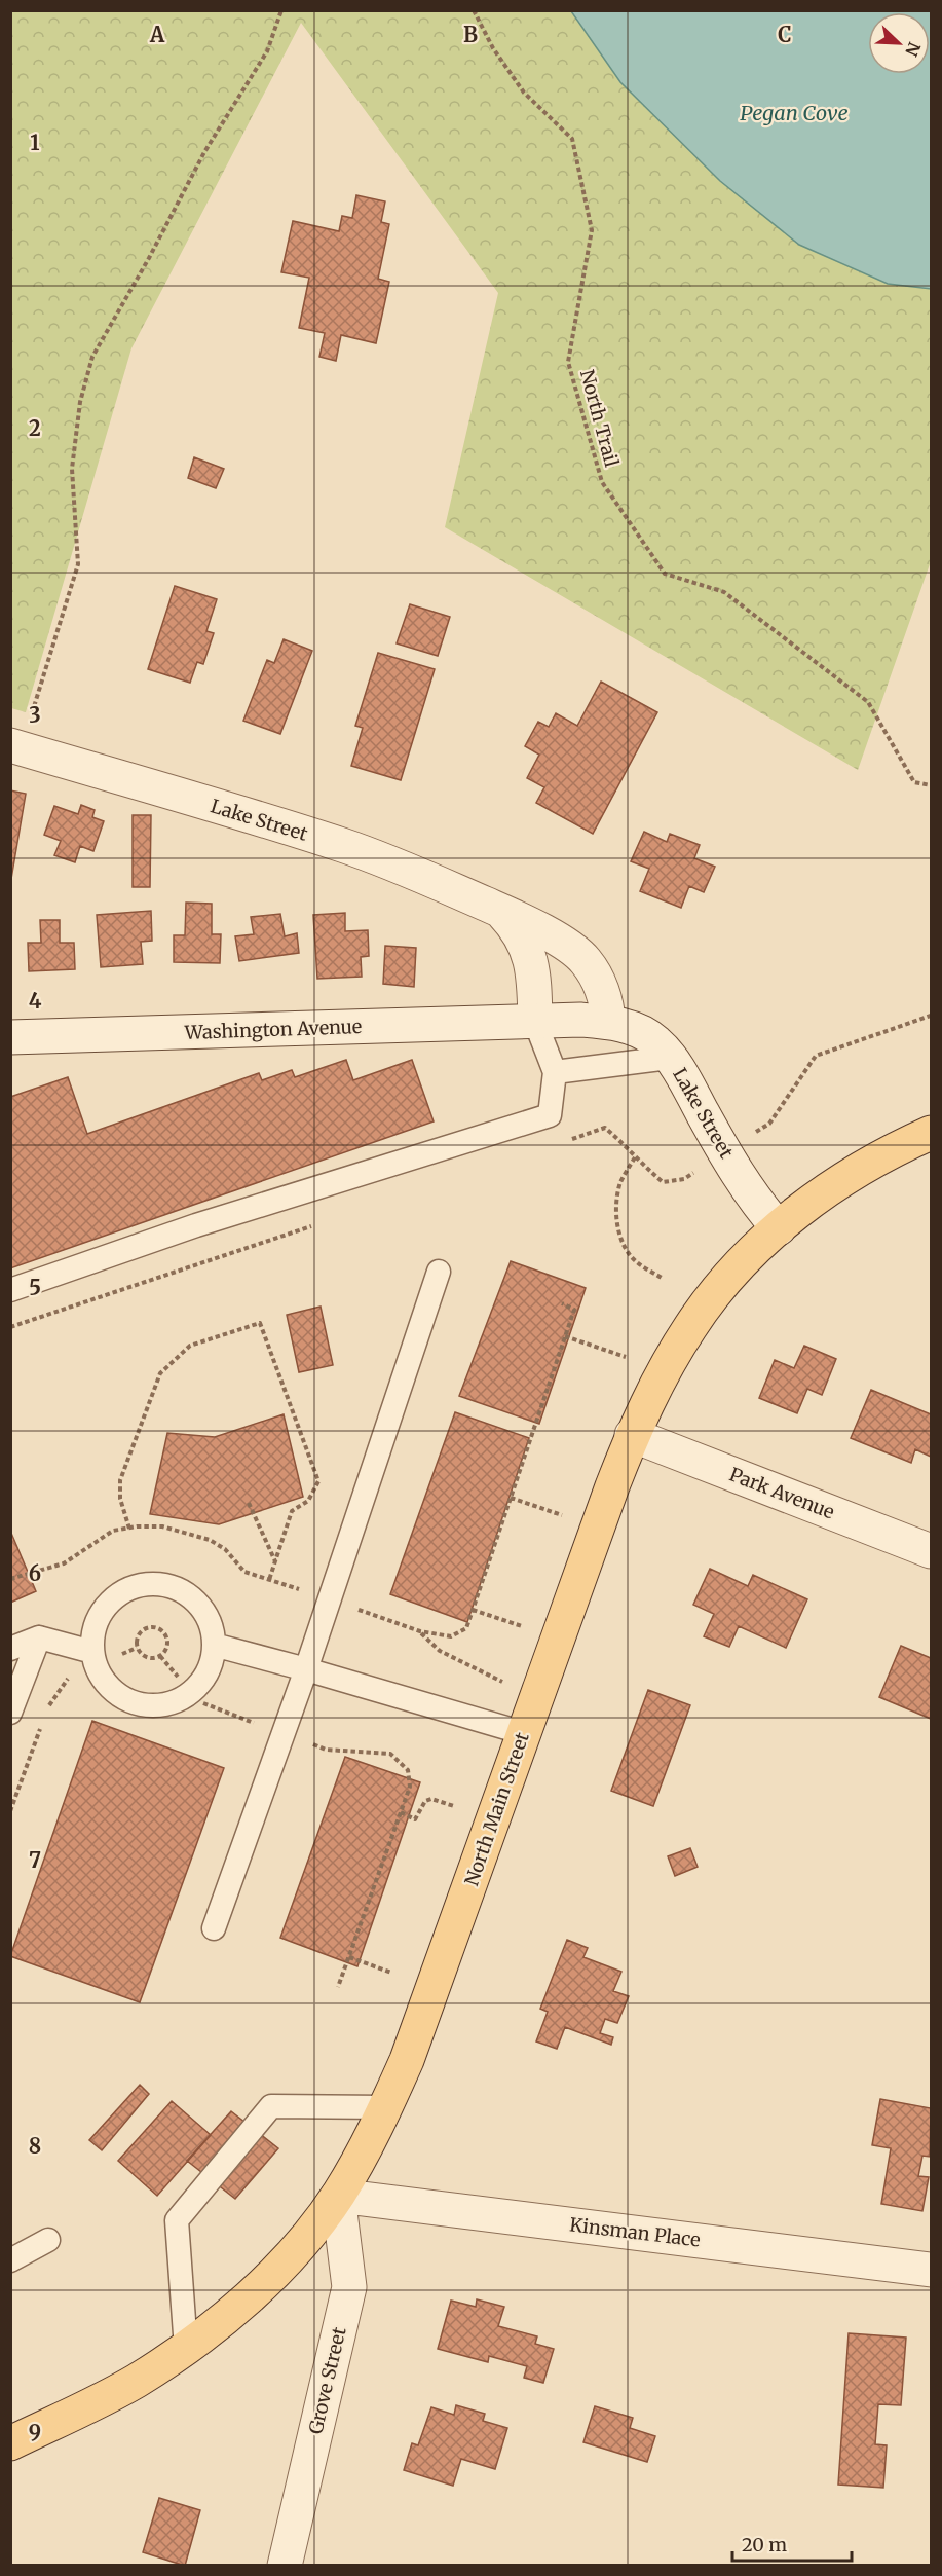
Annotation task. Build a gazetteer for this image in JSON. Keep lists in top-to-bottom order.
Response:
{
  "streets": {
    "main road": ["North Main Street"],
    "street": [
      "Lake Street",
      "Washington Avenue",
      "Park Avenue",
      "Kinsman Place",
      "Grove Street"
    ],
    "path": ["North Trail"]
  },
  "crossings": [
    ["Lake Street", "Washington Avenue"],
    ["Lake Street", "North Main Street"],
    ["Park Avenue", "North Main Street"],
    ["North Main Street", "Kinsman Place"],
    ["North Main Street", "Grove Street"],
    ["Kinsman Place", "Grove Street"]
  ],
  "water": ["Pegan Cove"],
  "scale_bar": "20 m",
  "north": "bottom right",
  "grid": {
    "columns": ["A", "B", "C"],
    "rows": [
      "1",
      "2",
      "3",
      "4",
      "5",
      "6",
      "7",
      "8",
      "9"
    ]
  }
}
